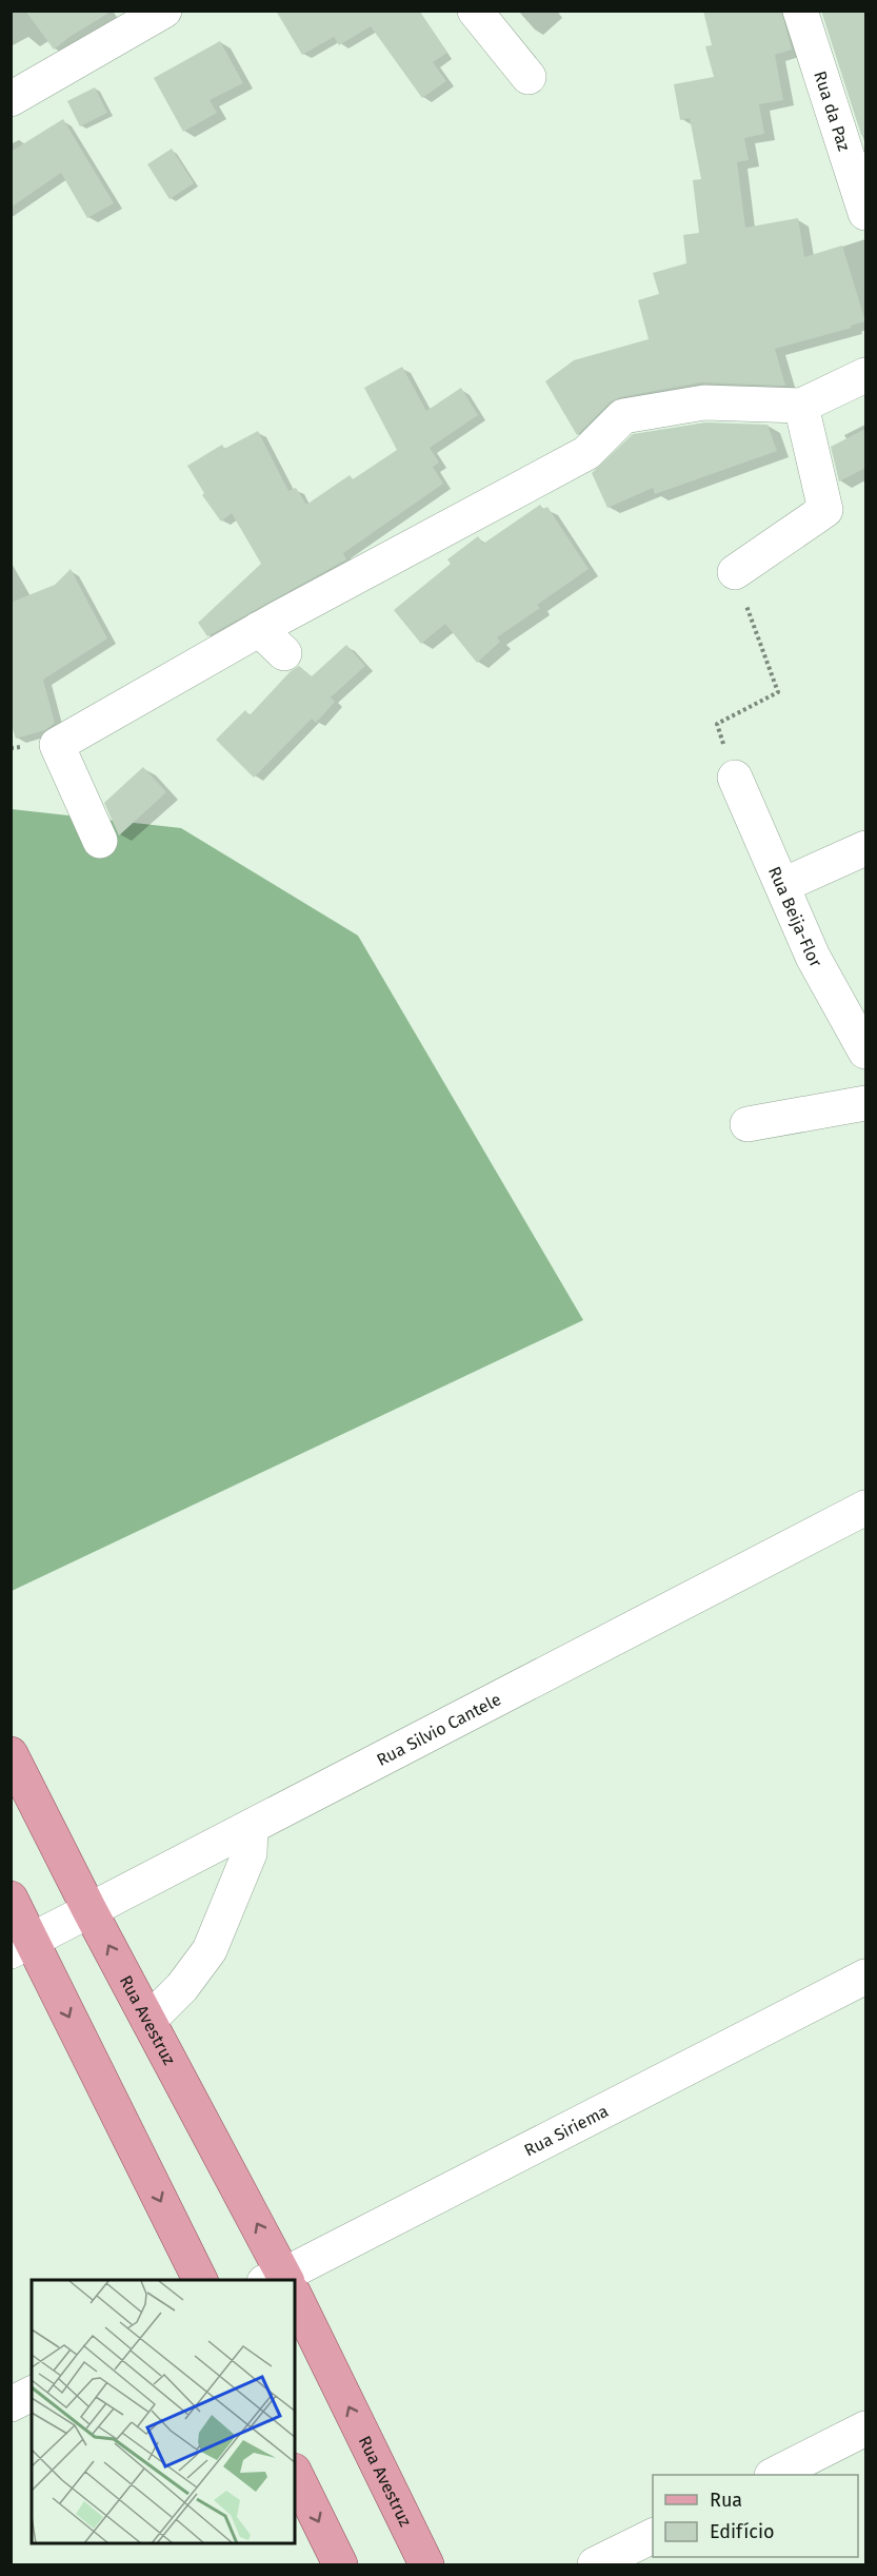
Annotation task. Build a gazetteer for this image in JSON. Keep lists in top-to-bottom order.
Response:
{
  "streets": {
    "main road": ["Rua Avestruz"],
    "street": [
      "Rua da Paz",
      "Rua Beija-Flor",
      "Rua Silvio Cantele",
      "Rua Siriema"
    ]
  },
  "crossings": [
    ["Rua Silvio Cantele", "Rua Avestruz"]
  ],
  "legend": ["Rua", "Edifício"]
}
